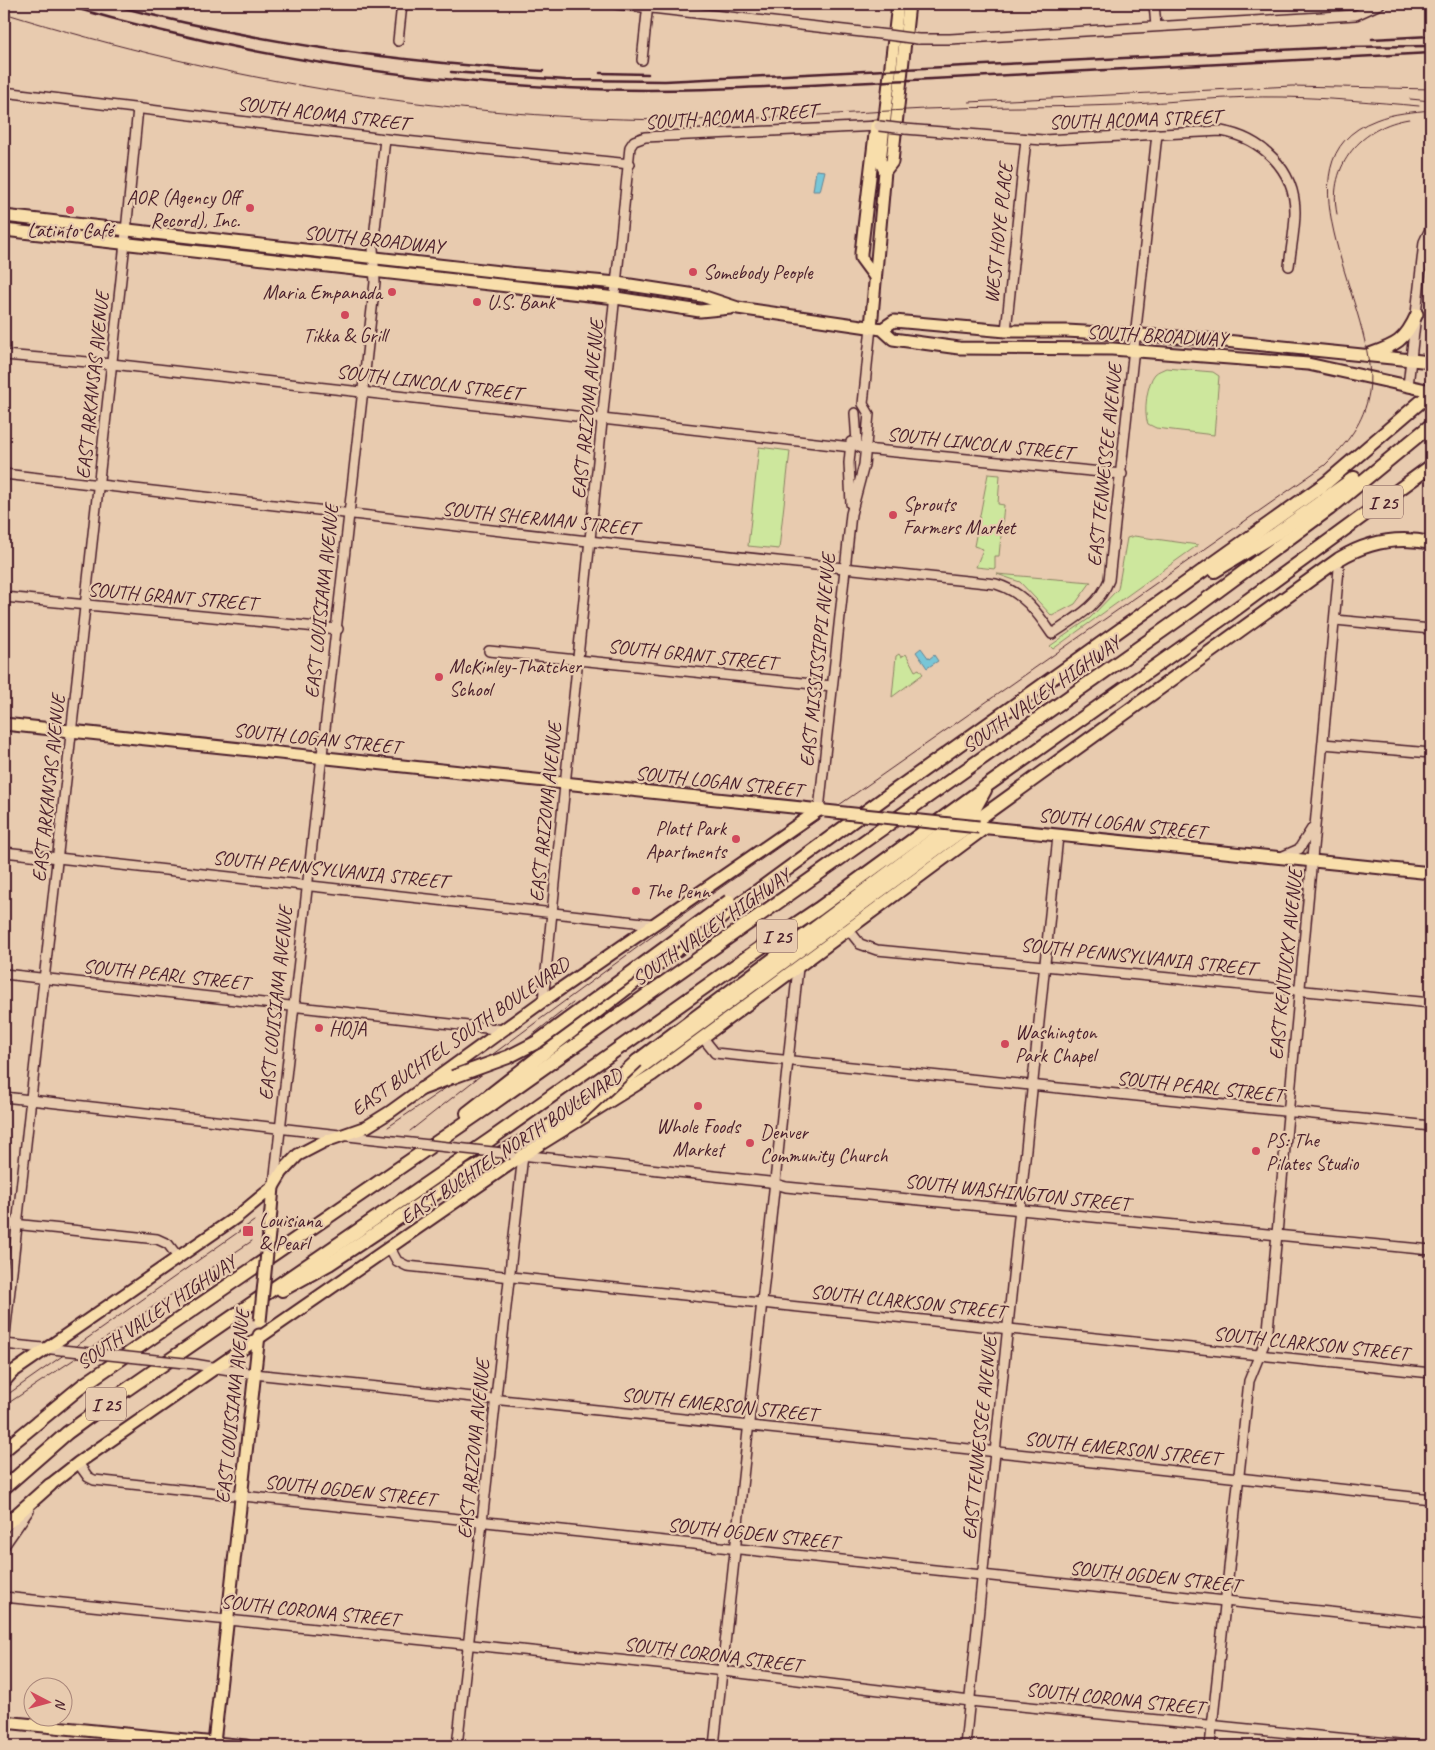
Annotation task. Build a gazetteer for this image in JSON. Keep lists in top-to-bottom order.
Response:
{
  "streets": {
    "highway": ["I 25", "SOUTH VALLEY HIGHWAY"],
    "main road": [
      "SOUTH BROADWAY",
      "EAST LOUISIANA AVENUE",
      "SOUTH LOGAN STREET",
      "EAST BUCHTEL SOUTH BOULEVARD",
      "EAST BUCHTEL NORTH BOULEVARD"
    ],
    "street": [
      "SOUTH ACOMA STREET",
      "WEST HOYE PLACE",
      "SOUTH LINCOLN STREET",
      "EAST ARKANSAS AVENUE",
      "EAST ARIZONA AVENUE",
      "EAST TENNESSEE AVENUE",
      "SOUTH SHERMAN STREET",
      "SOUTH GRANT STREET",
      "EAST MISSISSIPPI AVENUE",
      "SOUTH PENNSYLVANIA STREET",
      "EAST KENTUCKY AVENUE",
      "SOUTH PEARL STREET",
      "SOUTH WASHINGTON STREET",
      "SOUTH CLARKSON STREET",
      "SOUTH EMERSON STREET",
      "SOUTH OGDEN STREET",
      "SOUTH CORONA STREET"
    ]
  },
  "crossings": [
    ["SOUTH ACOMA STREET", "WEST HOYE PLACE"],
    ["SOUTH ACOMA STREET", "EAST ARKANSAS AVENUE"],
    ["SOUTH ACOMA STREET", "EAST ARIZONA AVENUE"],
    ["SOUTH ACOMA STREET", "EAST TENNESSEE AVENUE"],
    ["SOUTH ACOMA STREET", "EAST LOUISIANA AVENUE"],
    ["WEST HOYE PLACE", "SOUTH BROADWAY"],
    ["SOUTH BROADWAY", "EAST ARKANSAS AVENUE"],
    ["SOUTH BROADWAY", "EAST ARIZONA AVENUE"],
    ["SOUTH BROADWAY", "EAST TENNESSEE AVENUE"],
    ["SOUTH BROADWAY", "EAST LOUISIANA AVENUE"],
    ["SOUTH BROADWAY", "EAST MISSISSIPPI AVENUE"],
    ["SOUTH LINCOLN STREET", "EAST ARKANSAS AVENUE"],
    ["SOUTH LINCOLN STREET", "EAST ARIZONA AVENUE"],
    ["SOUTH LINCOLN STREET", "EAST TENNESSEE AVENUE"],
    ["SOUTH LINCOLN STREET", "EAST LOUISIANA AVENUE"],
    ["SOUTH LINCOLN STREET", "EAST MISSISSIPPI AVENUE"],
    ["EAST ARKANSAS AVENUE", "SOUTH SHERMAN STREET"],
    ["EAST ARKANSAS AVENUE", "SOUTH GRANT STREET"],
    ["EAST ARKANSAS AVENUE", "SOUTH LOGAN STREET"],
    ["EAST ARKANSAS AVENUE", "SOUTH PENNSYLVANIA STREET"],
    ["EAST ARKANSAS AVENUE", "SOUTH PEARL STREET"],
    ["EAST ARKANSAS AVENUE", "SOUTH WASHINGTON STREET"],
    ["EAST ARKANSAS AVENUE", "SOUTH EMERSON STREET"],
    ["EAST ARIZONA AVENUE", "SOUTH SHERMAN STREET"],
    ["EAST ARIZONA AVENUE", "SOUTH GRANT STREET"],
    ["EAST ARIZONA AVENUE", "SOUTH LOGAN STREET"],
    ["EAST ARIZONA AVENUE", "SOUTH PENNSYLVANIA STREET"],
    ["EAST ARIZONA AVENUE", "EAST BUCHTEL SOUTH BOULEVARD"],
    ["EAST ARIZONA AVENUE", "EAST BUCHTEL NORTH BOULEVARD"],
    ["EAST ARIZONA AVENUE", "SOUTH WASHINGTON STREET"],
    ["EAST ARIZONA AVENUE", "SOUTH CLARKSON STREET"],
    ["EAST ARIZONA AVENUE", "SOUTH EMERSON STREET"],
    ["EAST ARIZONA AVENUE", "SOUTH OGDEN STREET"],
    ["EAST ARIZONA AVENUE", "SOUTH CORONA STREET"],
    ["EAST TENNESSEE AVENUE", "SOUTH SHERMAN STREET"],
    ["EAST TENNESSEE AVENUE", "SOUTH LOGAN STREET"],
    ["EAST TENNESSEE AVENUE", "SOUTH PENNSYLVANIA STREET"],
    ["EAST TENNESSEE AVENUE", "SOUTH PEARL STREET"],
    ["EAST TENNESSEE AVENUE", "SOUTH WASHINGTON STREET"],
    ["EAST TENNESSEE AVENUE", "SOUTH CLARKSON STREET"],
    ["EAST TENNESSEE AVENUE", "SOUTH EMERSON STREET"],
    ["EAST TENNESSEE AVENUE", "SOUTH OGDEN STREET"],
    ["EAST TENNESSEE AVENUE", "SOUTH CORONA STREET"],
    ["SOUTH SHERMAN STREET", "EAST LOUISIANA AVENUE"],
    ["SOUTH SHERMAN STREET", "EAST MISSISSIPPI AVENUE"],
    ["SOUTH GRANT STREET", "EAST LOUISIANA AVENUE"],
    ["SOUTH GRANT STREET", "EAST MISSISSIPPI AVENUE"],
    ["EAST LOUISIANA AVENUE", "SOUTH LOGAN STREET"],
    ["EAST LOUISIANA AVENUE", "SOUTH PENNSYLVANIA STREET"],
    ["EAST LOUISIANA AVENUE", "SOUTH PEARL STREET"],
    ["EAST LOUISIANA AVENUE", "EAST BUCHTEL SOUTH BOULEVARD"],
    ["EAST LOUISIANA AVENUE", "EAST BUCHTEL NORTH BOULEVARD"],
    ["EAST LOUISIANA AVENUE", "SOUTH WASHINGTON STREET"],
    ["EAST LOUISIANA AVENUE", "SOUTH EMERSON STREET"],
    ["EAST LOUISIANA AVENUE", "SOUTH OGDEN STREET"],
    ["EAST LOUISIANA AVENUE", "SOUTH CORONA STREET"],
    ["EAST MISSISSIPPI AVENUE", "SOUTH LOGAN STREET"],
    ["EAST MISSISSIPPI AVENUE", "EAST BUCHTEL SOUTH BOULEVARD"],
    ["SOUTH LOGAN STREET", "EAST KENTUCKY AVENUE"],
    ["SOUTH LOGAN STREET", "EAST BUCHTEL SOUTH BOULEVARD"],
    ["SOUTH LOGAN STREET", "EAST BUCHTEL NORTH BOULEVARD"],
    ["SOUTH PENNSYLVANIA STREET", "EAST KENTUCKY AVENUE"],
    ["SOUTH PENNSYLVANIA STREET", "EAST BUCHTEL SOUTH BOULEVARD"],
    ["SOUTH PENNSYLVANIA STREET", "EAST BUCHTEL NORTH BOULEVARD"],
    ["EAST KENTUCKY AVENUE", "SOUTH PEARL STREET"],
    ["EAST KENTUCKY AVENUE", "SOUTH WASHINGTON STREET"],
    ["EAST KENTUCKY AVENUE", "SOUTH CLARKSON STREET"],
    ["EAST KENTUCKY AVENUE", "SOUTH EMERSON STREET"],
    ["EAST KENTUCKY AVENUE", "SOUTH OGDEN STREET"],
    ["EAST KENTUCKY AVENUE", "SOUTH CORONA STREET"],
    ["SOUTH PEARL STREET", "EAST BUCHTEL SOUTH BOULEVARD"],
    ["SOUTH PEARL STREET", "EAST BUCHTEL NORTH BOULEVARD"],
    ["EAST BUCHTEL SOUTH BOULEVARD", "SOUTH WASHINGTON STREET"],
    ["EAST BUCHTEL SOUTH BOULEVARD", "SOUTH EMERSON STREET"],
    ["EAST BUCHTEL NORTH BOULEVARD", "SOUTH WASHINGTON STREET"],
    ["EAST BUCHTEL NORTH BOULEVARD", "SOUTH CLARKSON STREET"],
    ["EAST BUCHTEL NORTH BOULEVARD", "SOUTH EMERSON STREET"],
    ["EAST BUCHTEL NORTH BOULEVARD", "SOUTH OGDEN STREET"]
  ],
  "places": {
    "other": [
      "AOR (Agency Off Record), Inc.",
      "Latinto Café",
      "Somebody People",
      "Maria Empanada",
      "U.S. Bank",
      "Tikka & Grill",
      "Sprouts Farmers Market",
      "McKinley-Thatcher School",
      "Platt Park Apartments",
      "The Penn",
      "HOJA",
      "Washington Park Chapel",
      "Whole Foods Market",
      "Denver Community Church",
      "PS: The Pilates Studio"
    ],
    "transit": ["Louisiana & Pearl"]
  },
  "north": "right"
}
